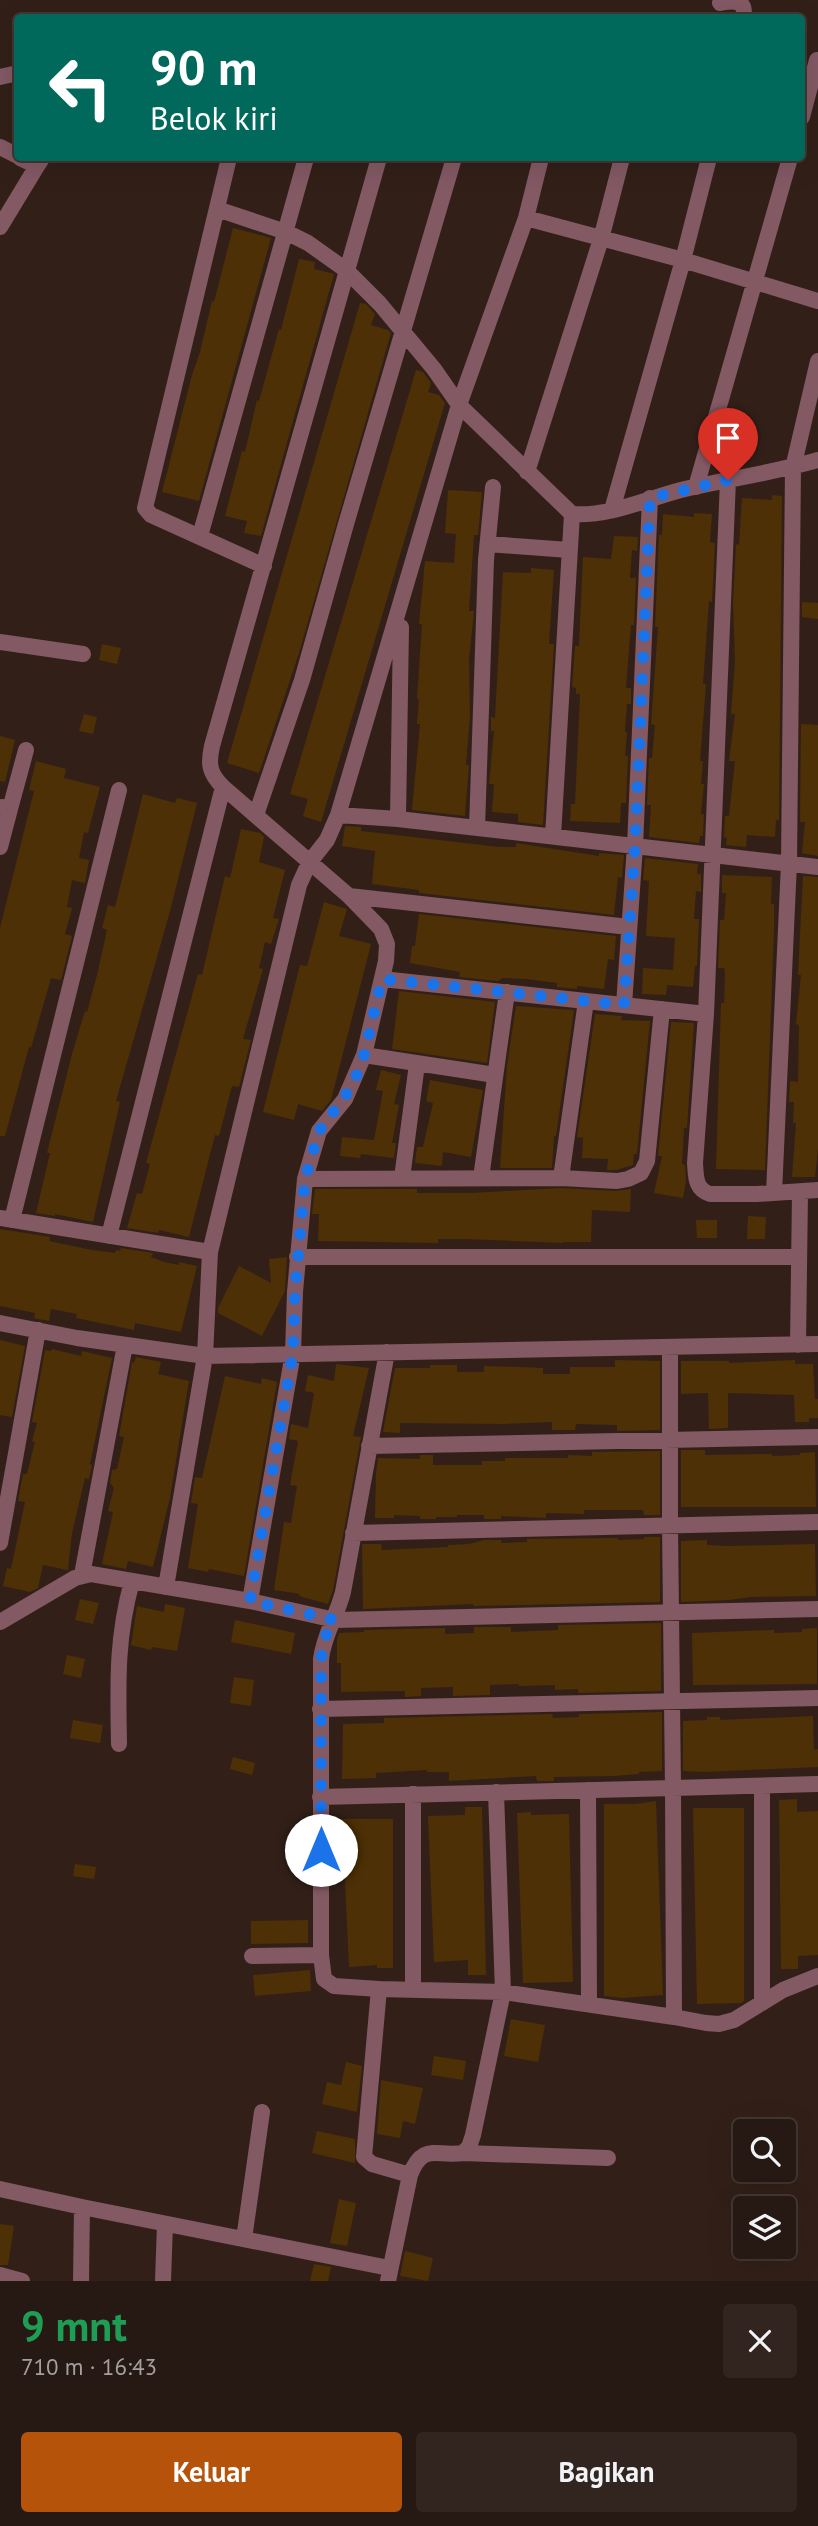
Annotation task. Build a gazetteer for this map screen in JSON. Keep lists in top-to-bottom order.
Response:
{
  "page": {
    "turn": ["90 m", "Belok kiri"],
    "heading": ["9 mnt", "710 m · 16:43"],
    "buttons": ["Keluar", "Bagikan"]
  }
}
